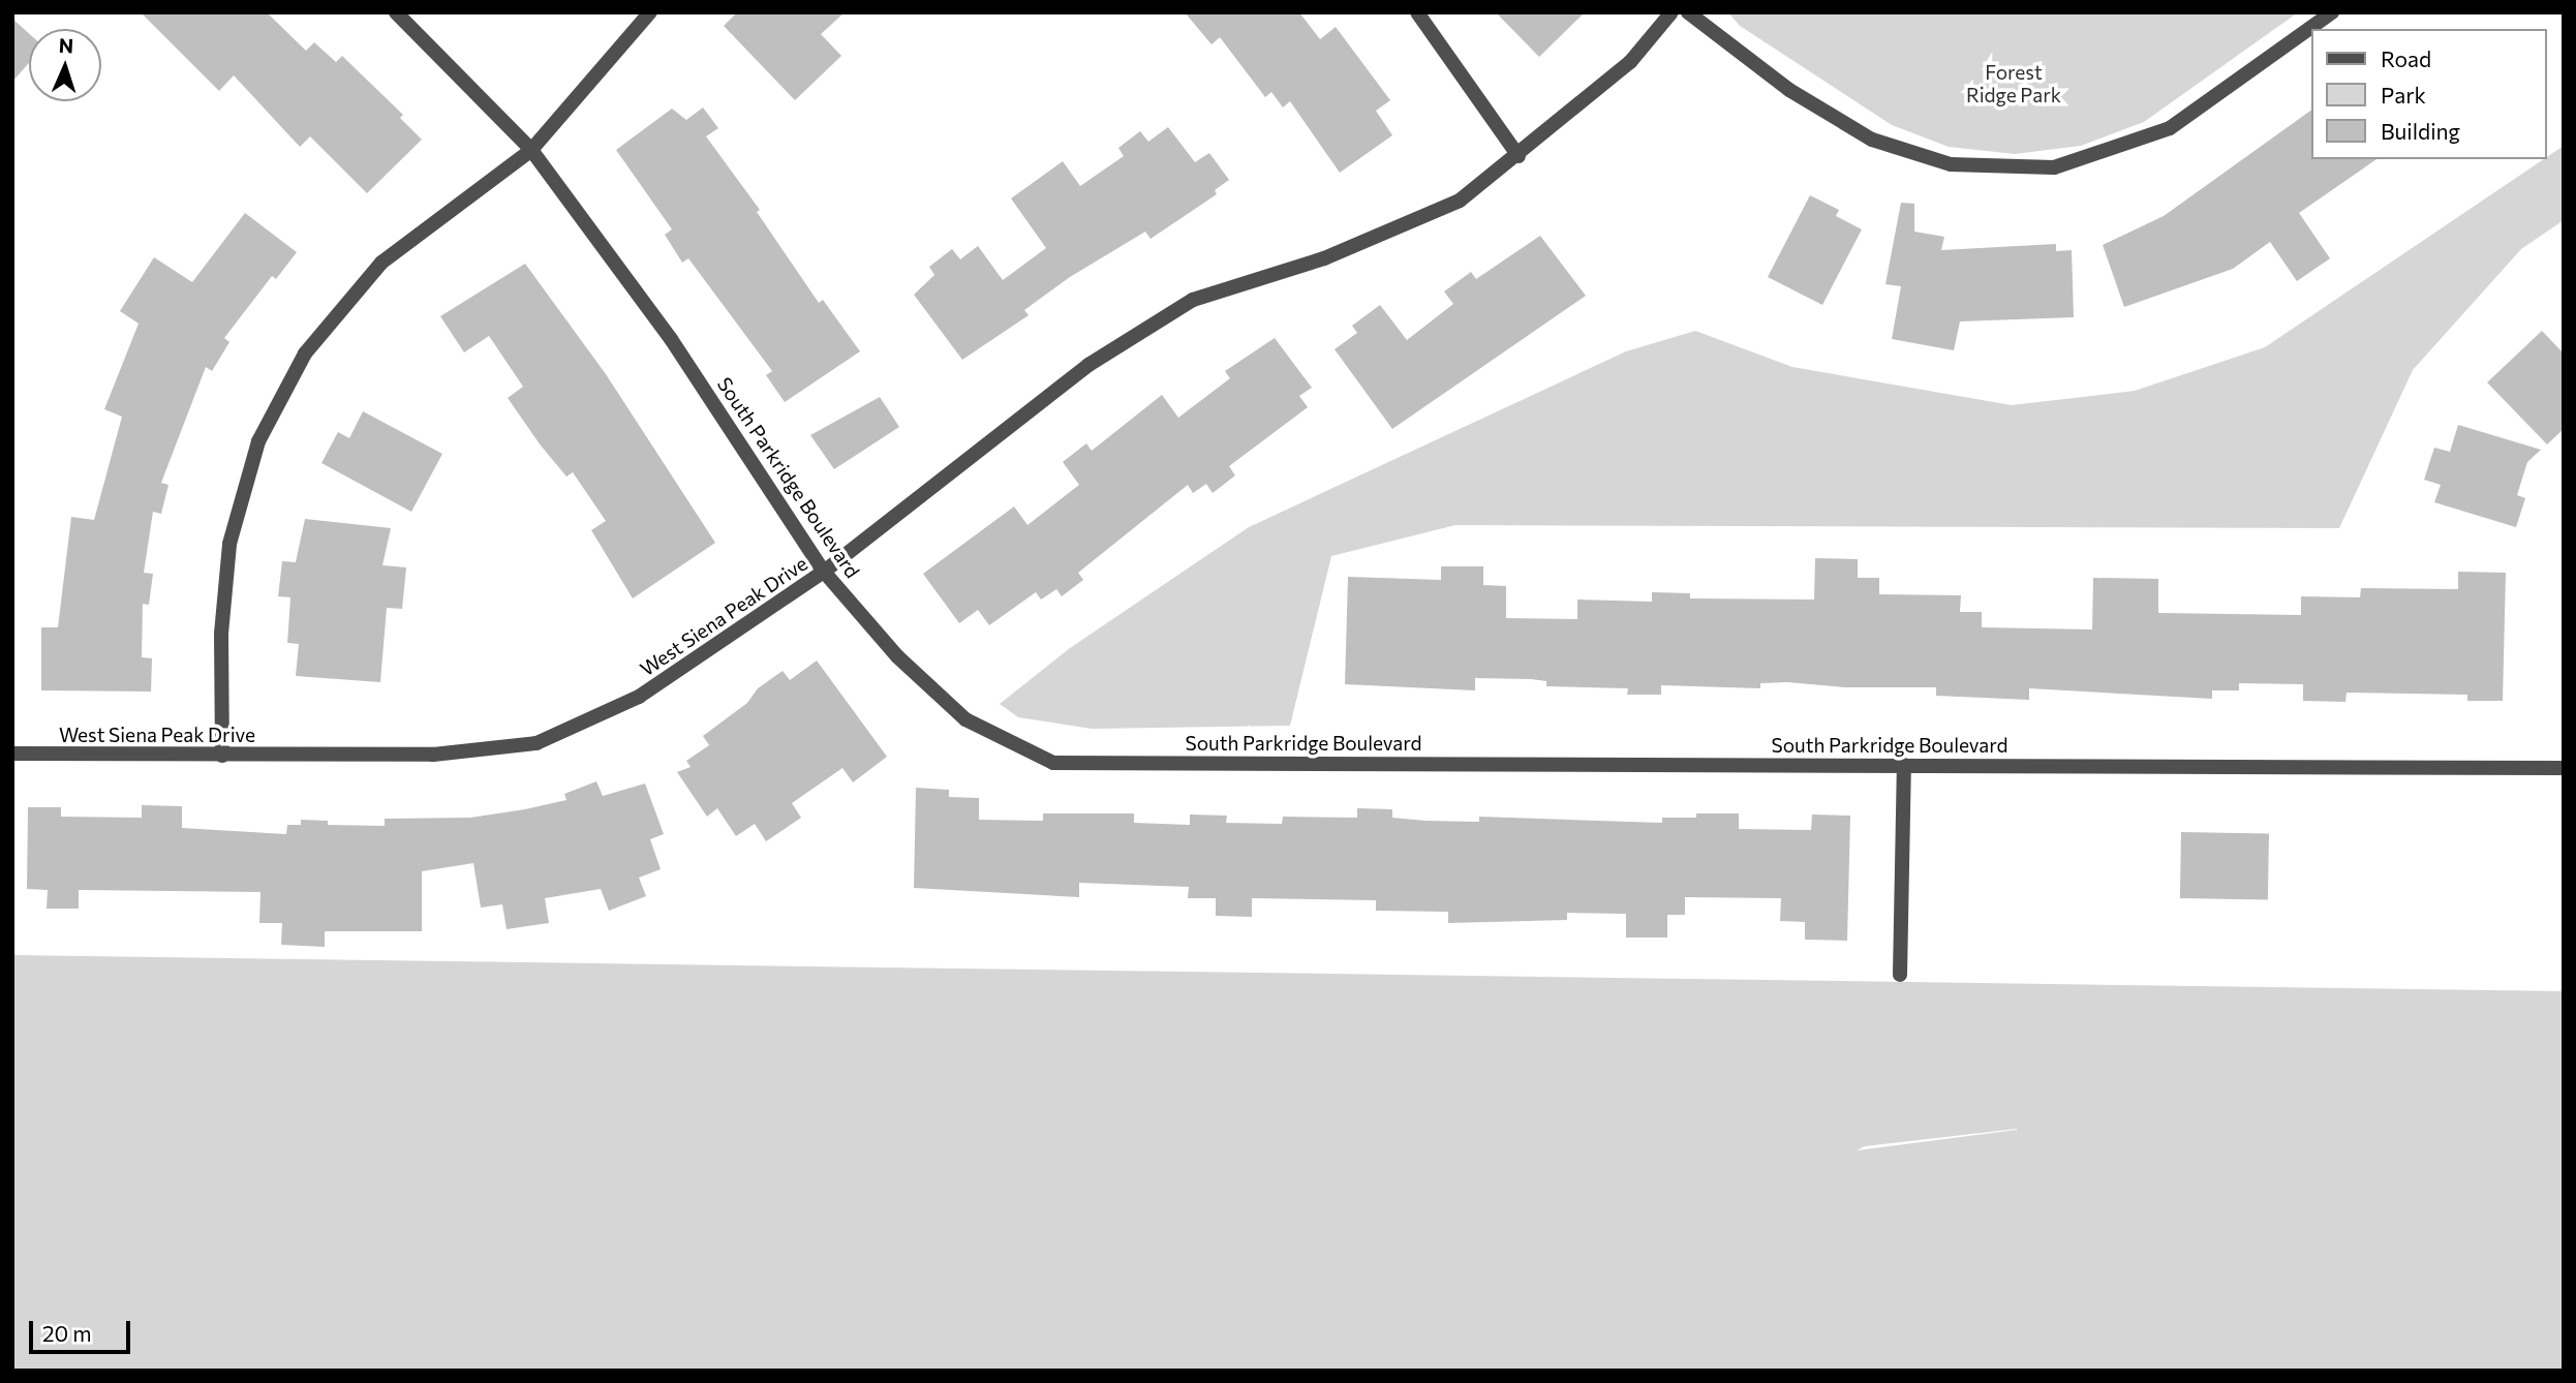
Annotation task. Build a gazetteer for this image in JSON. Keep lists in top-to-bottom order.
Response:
{
  "streets": {
    "street": ["South Parkridge Boulevard", "West Siena Peak Drive"]
  },
  "crossings": [
    ["South Parkridge Boulevard", "West Siena Peak Drive"]
  ],
  "parks": ["Forest Ridge Park"],
  "legend": ["Road", "Park", "Building"],
  "scale_bar": "20 m",
  "north": "top"
}
